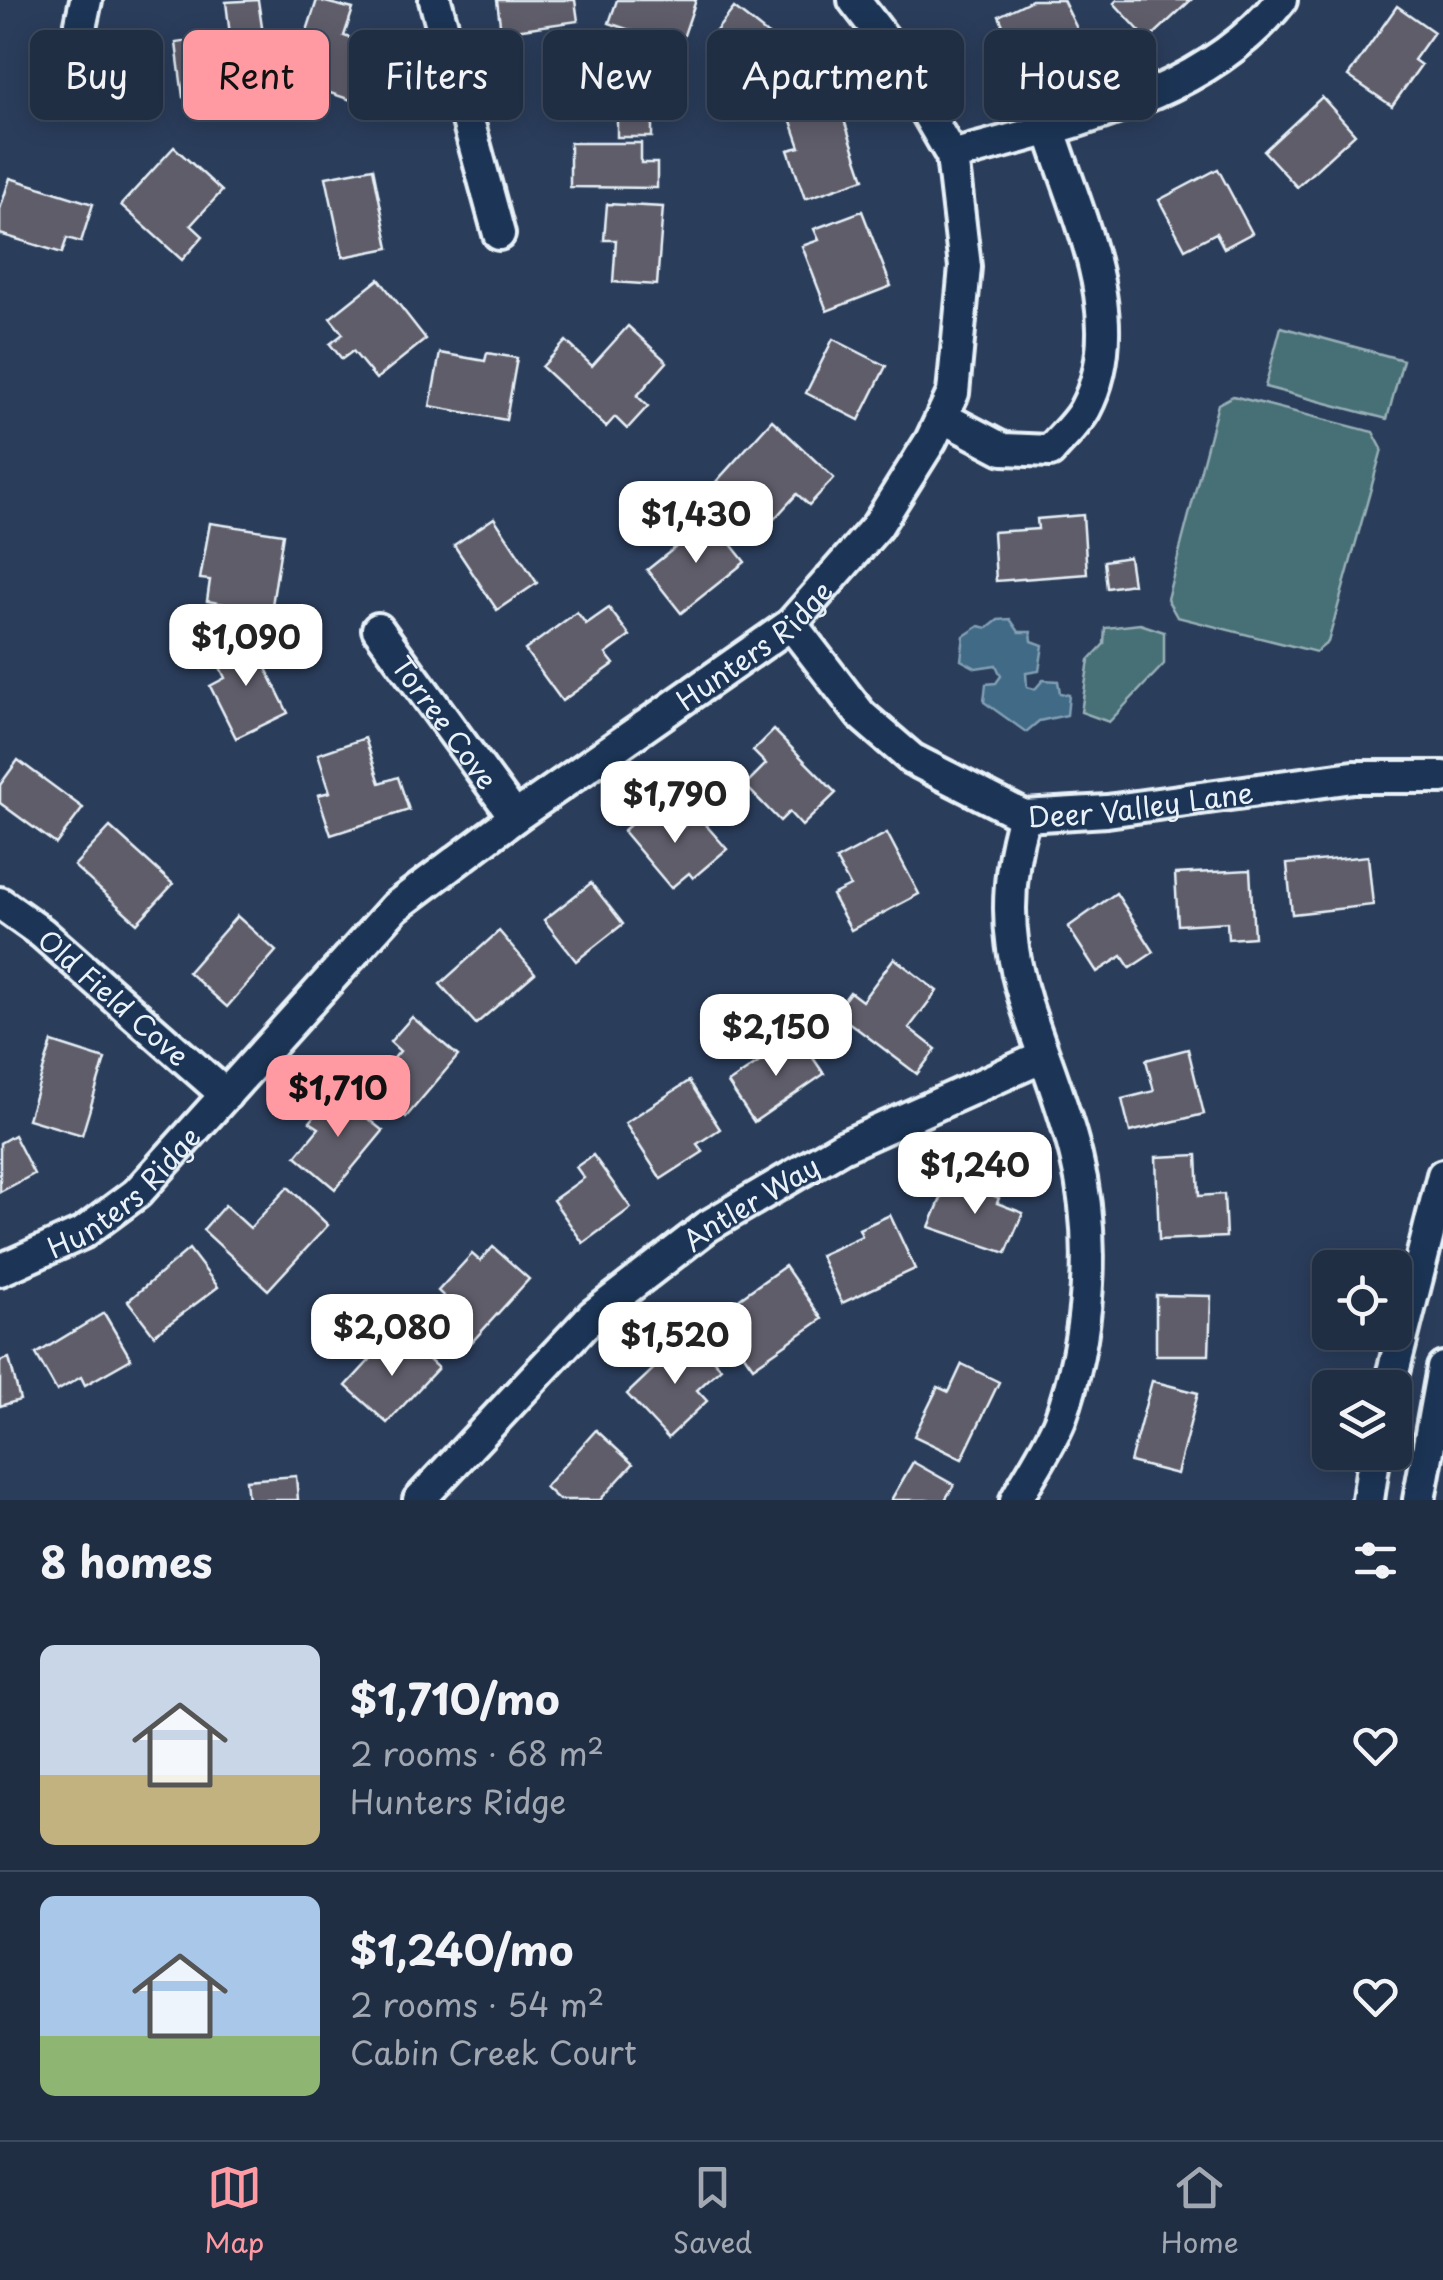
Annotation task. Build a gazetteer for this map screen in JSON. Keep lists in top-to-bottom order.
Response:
{
  "streets": {
    "street": [
      "Hunters Ridge",
      "Torree Cove",
      "Deer Valley Lane",
      "Old Field Cove",
      "Antler Way"
    ]
  },
  "crossings": [
    ["Hunters Ridge", "Torree Cove"],
    ["Hunters Ridge", "Deer Valley Lane"],
    ["Hunters Ridge", "Old Field Cove"]
  ],
  "page": {
    "chip": [
      "Buy",
      "Rent",
      "Filters",
      "New",
      "Apartment",
      "House"
    ],
    "price": [
      "$1,430",
      "$1,090",
      "$1,790",
      "$2,150",
      "$1,710",
      "$1,240",
      "$2,080",
      "$1,520"
    ],
    "heading": "8 homes",
    "list": [
      {
        "name": "$1,710/mo",
        "note": "2 rooms · 68 m² · Hunters Ridge"
      },
      {
        "name": "$1,240/mo",
        "note": "2 rooms · 54 m² · Cabin Creek Court"
      }
    ],
    "tabs": ["Map", "Saved", "Home"]
  }
}
